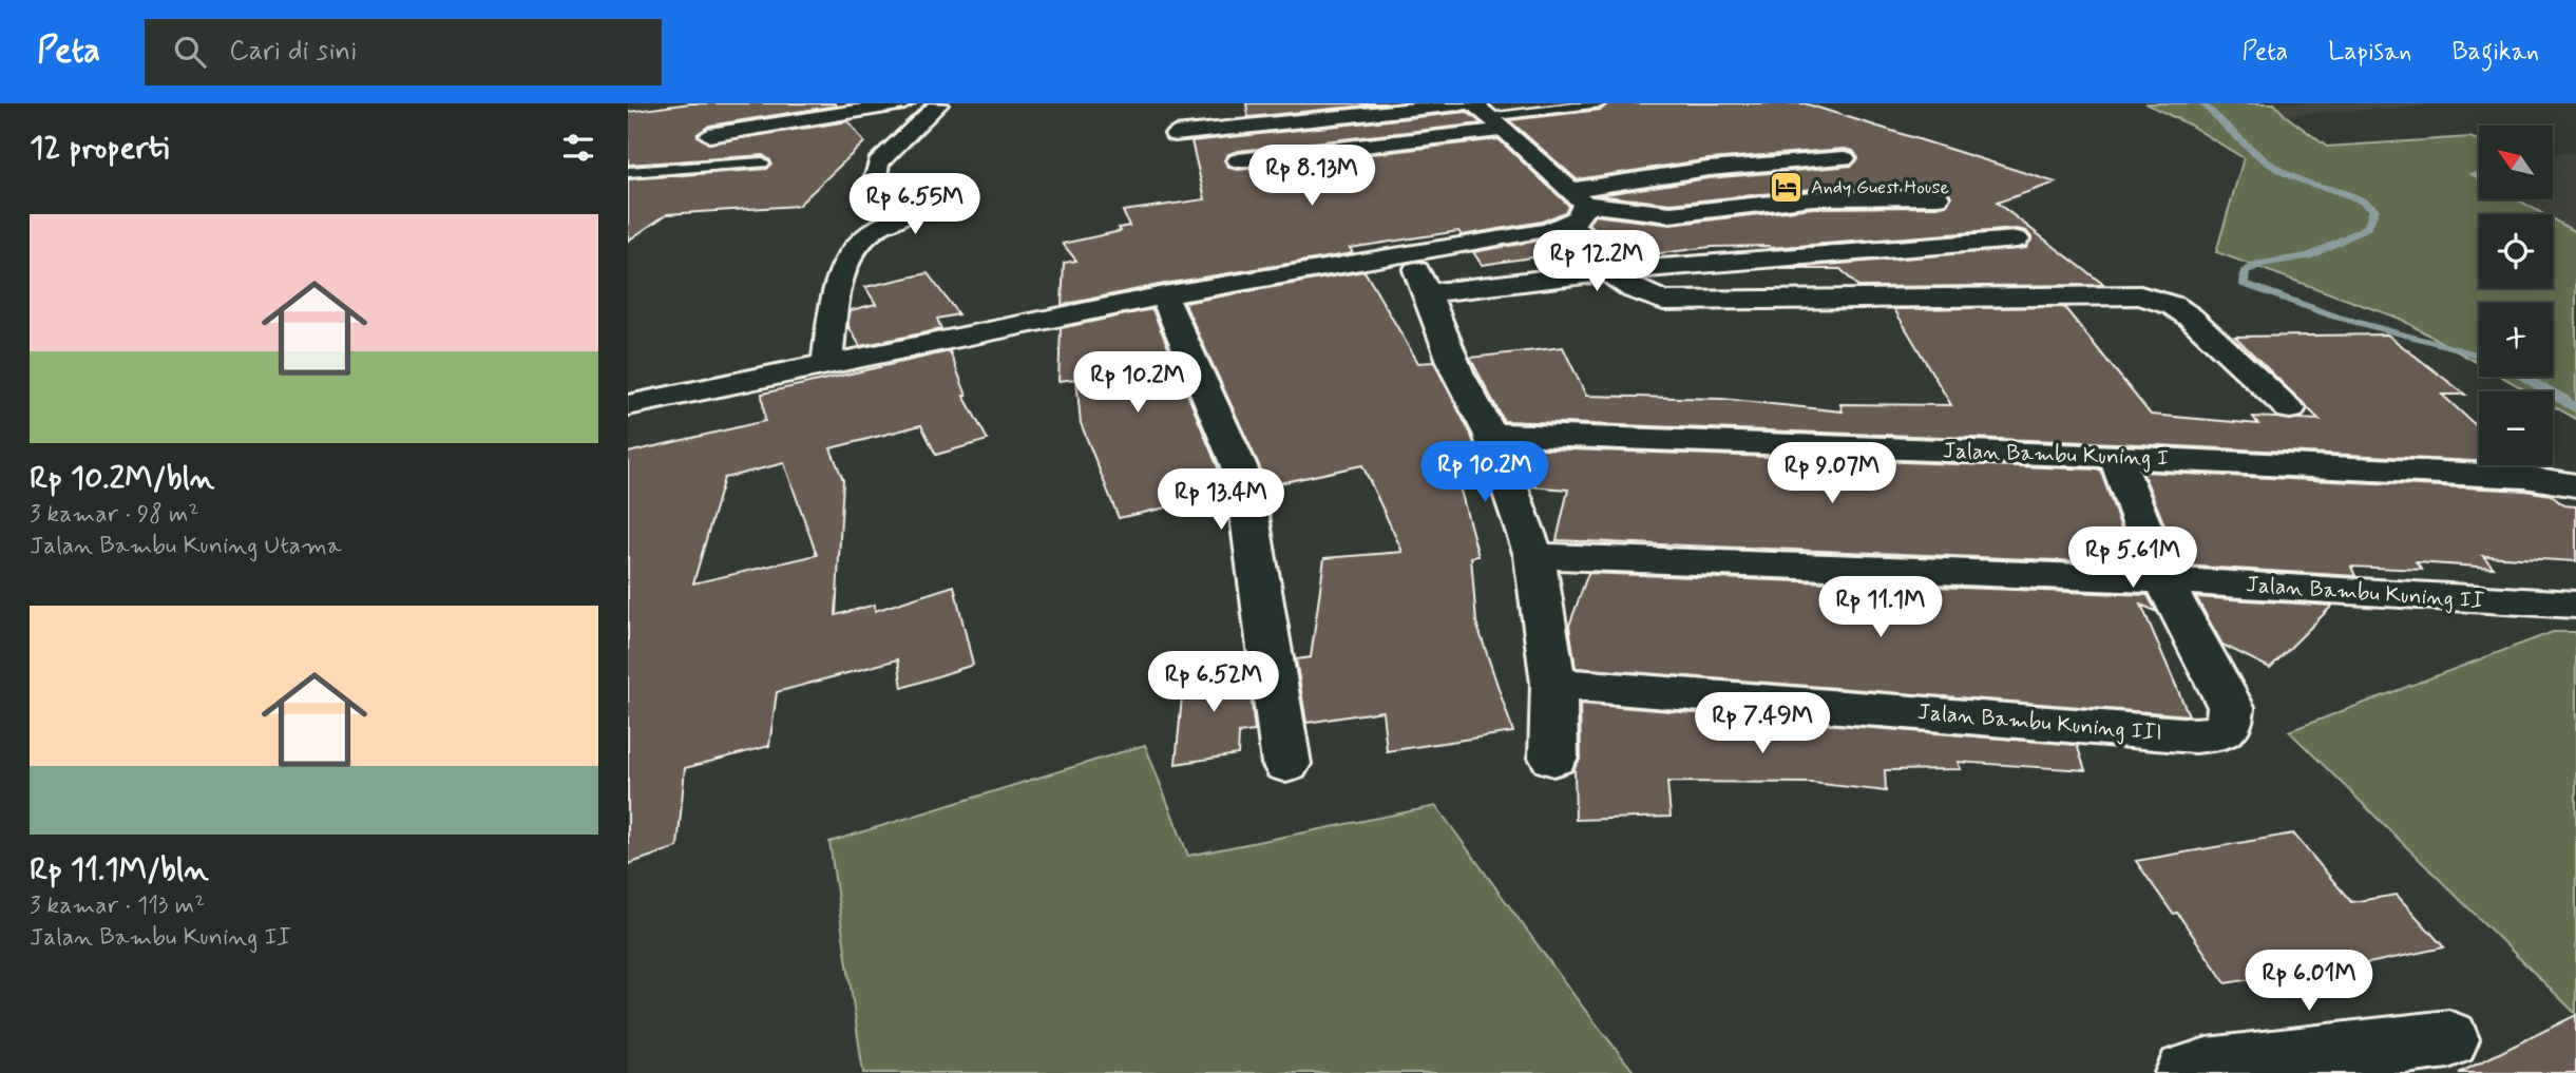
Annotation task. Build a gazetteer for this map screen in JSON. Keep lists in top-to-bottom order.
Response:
{
  "streets": {
    "street": ["Jalan Bambu Kuning I", "Jalan Bambu Kuning II", "Jalan Bambu Kuning III"]
  },
  "crossings": [
    ["Jalan Bambu Kuning I", "Jalan Bambu Kuning III"],
    ["Jalan Bambu Kuning II", "Jalan Bambu Kuning III"]
  ],
  "places": {
    "hotel": ["Andy Guest House"]
  },
  "north": "top left",
  "page": {
    "header": "Peta",
    "search": "Cari di sini",
    "nav": ["Peta", "Lapisan", "Bagikan"],
    "heading": "12 properti",
    "map_buttons": ["+", "−"],
    "price": [
      "Rp 8.13M",
      "Rp 6.55M",
      "Rp 12.2M",
      "Rp 10.2M",
      "Rp 10.2M",
      "Rp 9.07M",
      "Rp 13.4M",
      "Rp 5.61M",
      "Rp 11.1M",
      "Rp 6.52M",
      "Rp 7.49M",
      "Rp 6.01M"
    ],
    "list": [
      {
        "name": "Rp 10.2M/bln",
        "note": "3 kamar · 98 m² · Jalan Bambu Kuning Utama"
      },
      {
        "name": "Rp 11.1M/bln",
        "note": "3 kamar · 113 m² · Jalan Bambu Kuning II"
      }
    ]
  }
}
